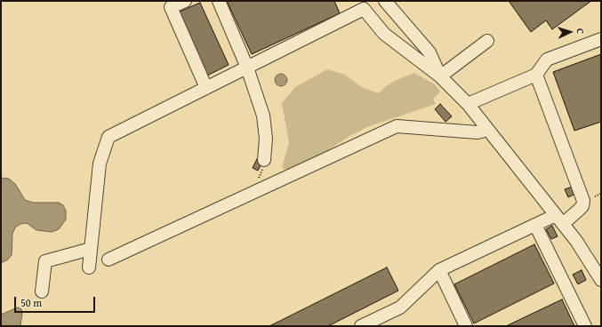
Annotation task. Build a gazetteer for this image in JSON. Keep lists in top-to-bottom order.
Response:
{
  "scale_bar": "50 m",
  "north": "right"
}
